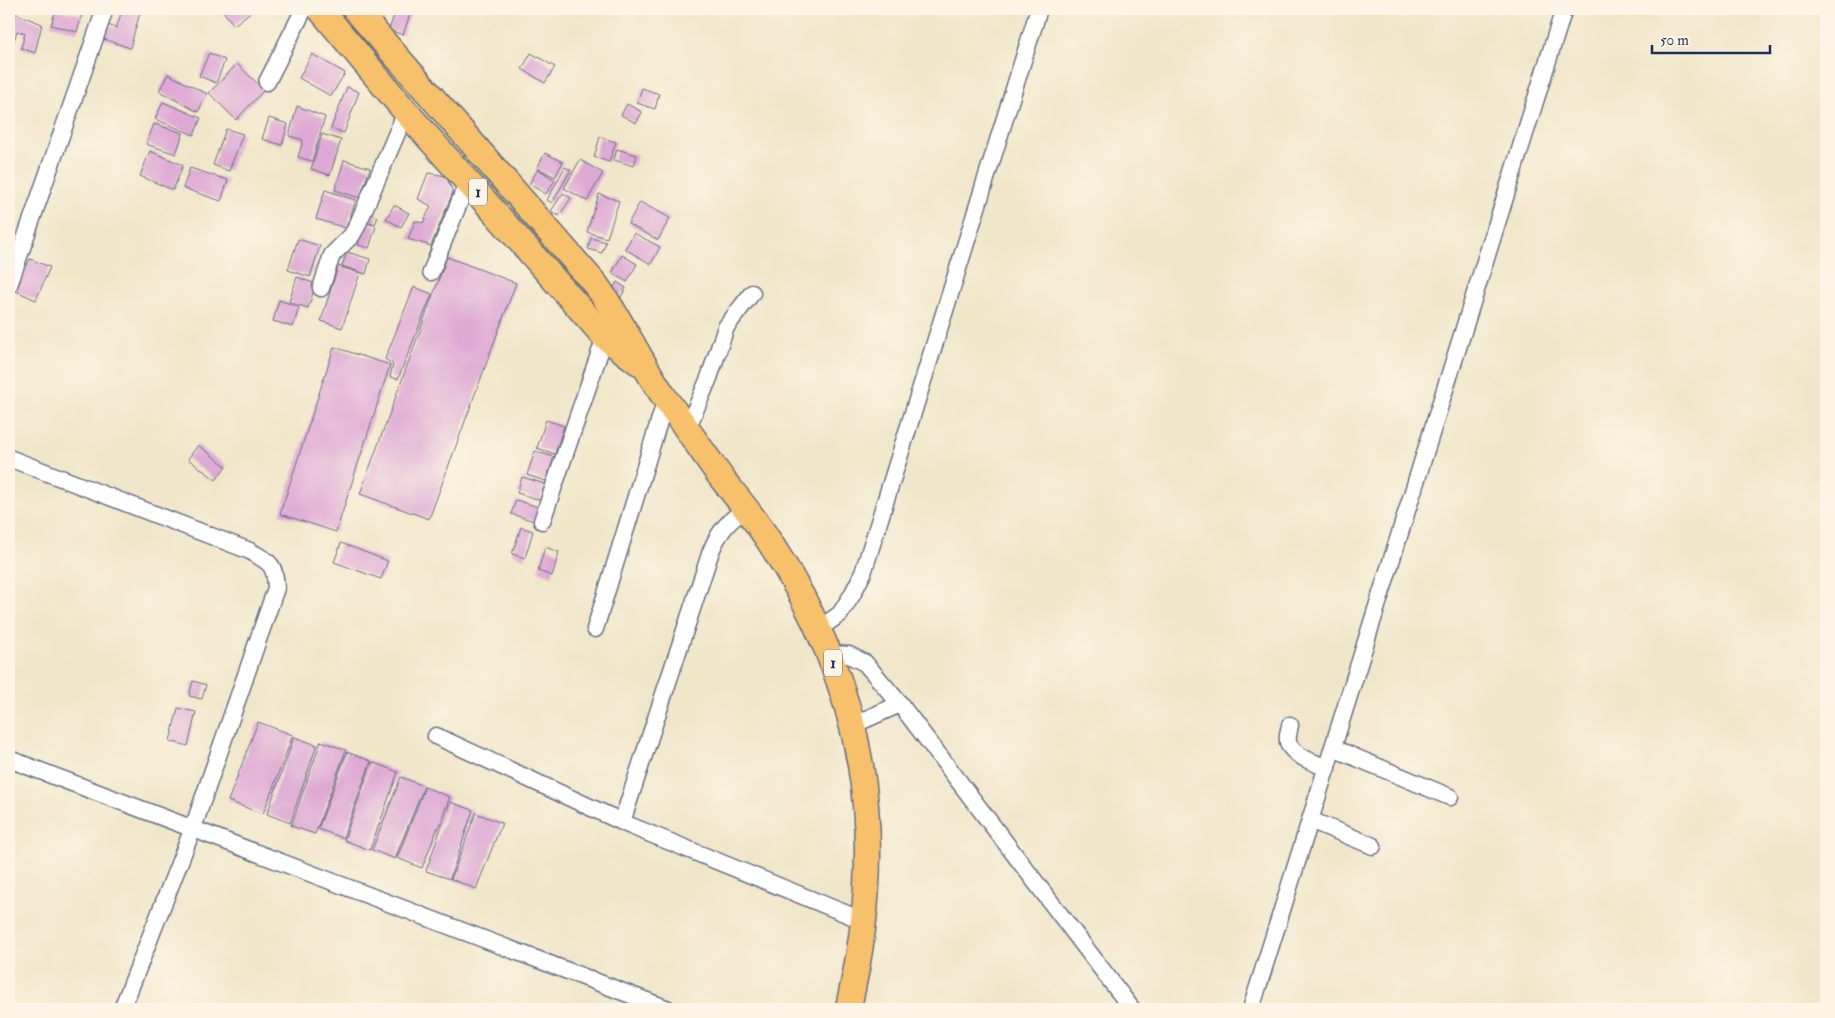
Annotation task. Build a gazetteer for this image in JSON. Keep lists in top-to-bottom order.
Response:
{
  "streets": {
    "highway": ["1"]
  },
  "scale_bar": "50 m"
}
